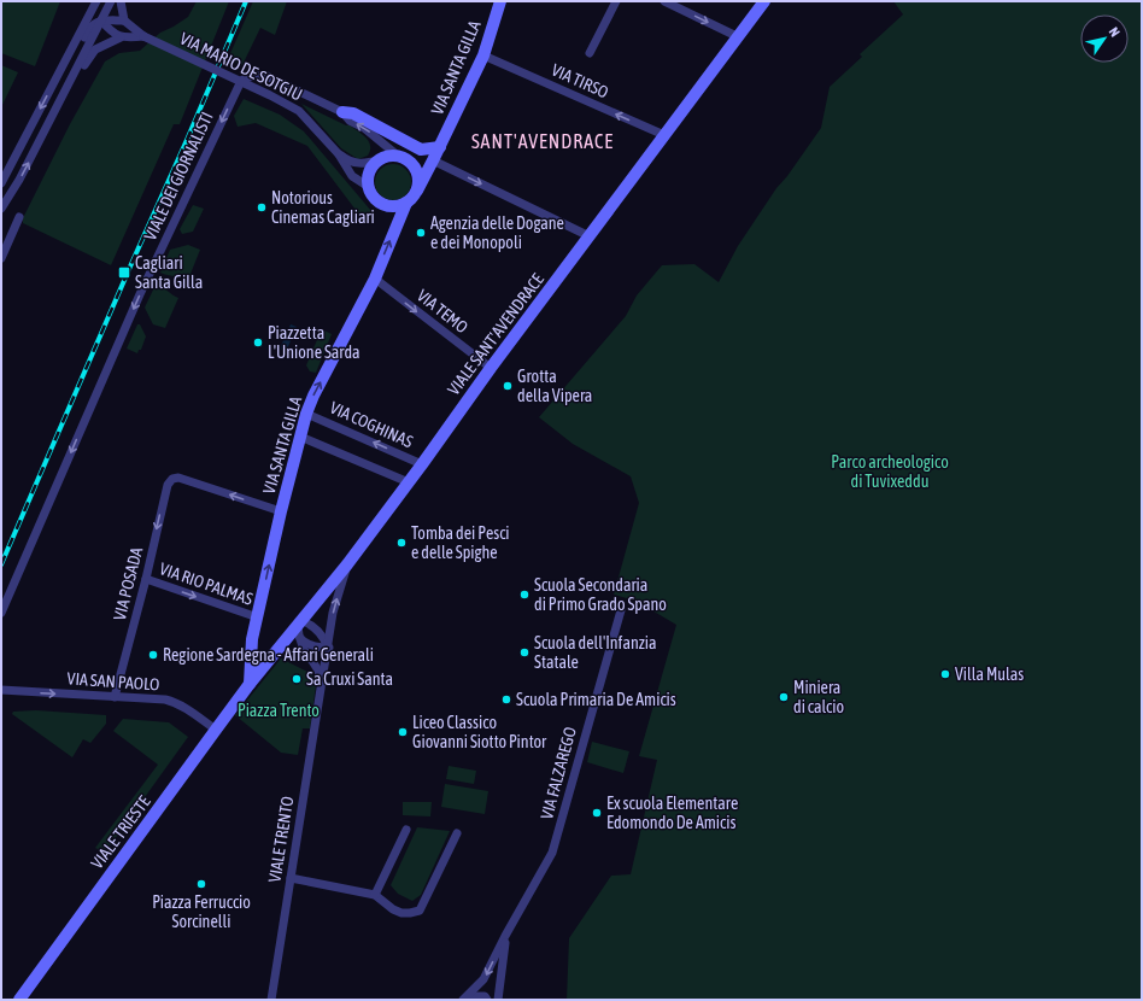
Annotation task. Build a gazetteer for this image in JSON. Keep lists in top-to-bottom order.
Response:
{
  "streets": {
    "main road": ["VIA SANTA GILLA", "VIALE SANT'AVENDRACE", "VIALE TRIESTE"],
    "street": [
      "VIA MARIO DE SOTGIU",
      "VIA TIRSO",
      "VIALE DEI GIORNALISTI",
      "VIA TEMO",
      "VIA COGHINAS",
      "VIA POSADA",
      "VIA RIO PALMAS",
      "VIA SAN PAOLO",
      "VIA FALZAREGO",
      "VIALE TRENTO"
    ]
  },
  "crossings": [
    ["VIA MARIO DE SOTGIU", "VIA SANTA GILLA"],
    ["VIA MARIO DE SOTGIU", "VIALE DEI GIORNALISTI"],
    ["VIA SANTA GILLA", "VIA TIRSO"],
    ["VIA SANTA GILLA", "VIALE DEI GIORNALISTI"],
    ["VIA SANTA GILLA", "VIA TEMO"],
    ["VIA SANTA GILLA", "VIALE SANT'AVENDRACE"],
    ["VIA SANTA GILLA", "VIA COGHINAS"],
    ["VIA SANTA GILLA", "VIA POSADA"],
    ["VIA SANTA GILLA", "VIA RIO PALMAS"],
    ["VIA SANTA GILLA", "VIALE TRIESTE"],
    ["VIA TIRSO", "VIALE SANT'AVENDRACE"],
    ["VIA TEMO", "VIALE SANT'AVENDRACE"],
    ["VIALE SANT'AVENDRACE", "VIA COGHINAS"],
    ["VIALE SANT'AVENDRACE", "VIALE TRIESTE"],
    ["VIALE SANT'AVENDRACE", "VIALE TRENTO"],
    ["VIA POSADA", "VIA RIO PALMAS"],
    ["VIA POSADA", "VIA SAN PAOLO"],
    ["VIA SAN PAOLO", "VIALE TRIESTE"]
  ],
  "one_way": [
    "VIA SANTA GILLA",
    "VIA TIRSO",
    "VIA TEMO",
    "VIA RIO PALMAS",
    "VIA SAN PAOLO"
  ],
  "districts": ["SANT'AVENDRACE"],
  "parks": ["Parco archeologico di Tuvixeddu", "Piazza Trento"],
  "places": {
    "other": [
      "Notorious Cinemas Cagliari",
      "Agenzia delle Dogane e dei Monopoli",
      "Piazzetta L'Unione Sarda",
      "Grotta della Vipera",
      "Tomba dei Pesci e delle Spighe",
      "Scuola Secondaria di Primo Grado Spano",
      "Scuola dell'Infanzia Statale",
      "Regione Sardegna - Affari Generali",
      "Villa Mulas",
      "Sa Cruxi Santa",
      "Miniera di calcio",
      "Scuola Primaria De Amicis",
      "Liceo Classico Giovanni Siotto Pintor",
      "Ex scuola Elementare Edomondo De Amicis",
      "Piazza Ferruccio Sorcinelli"
    ],
    "transit": ["Cagliari Santa Gilla"]
  },
  "north": "top right"
}
